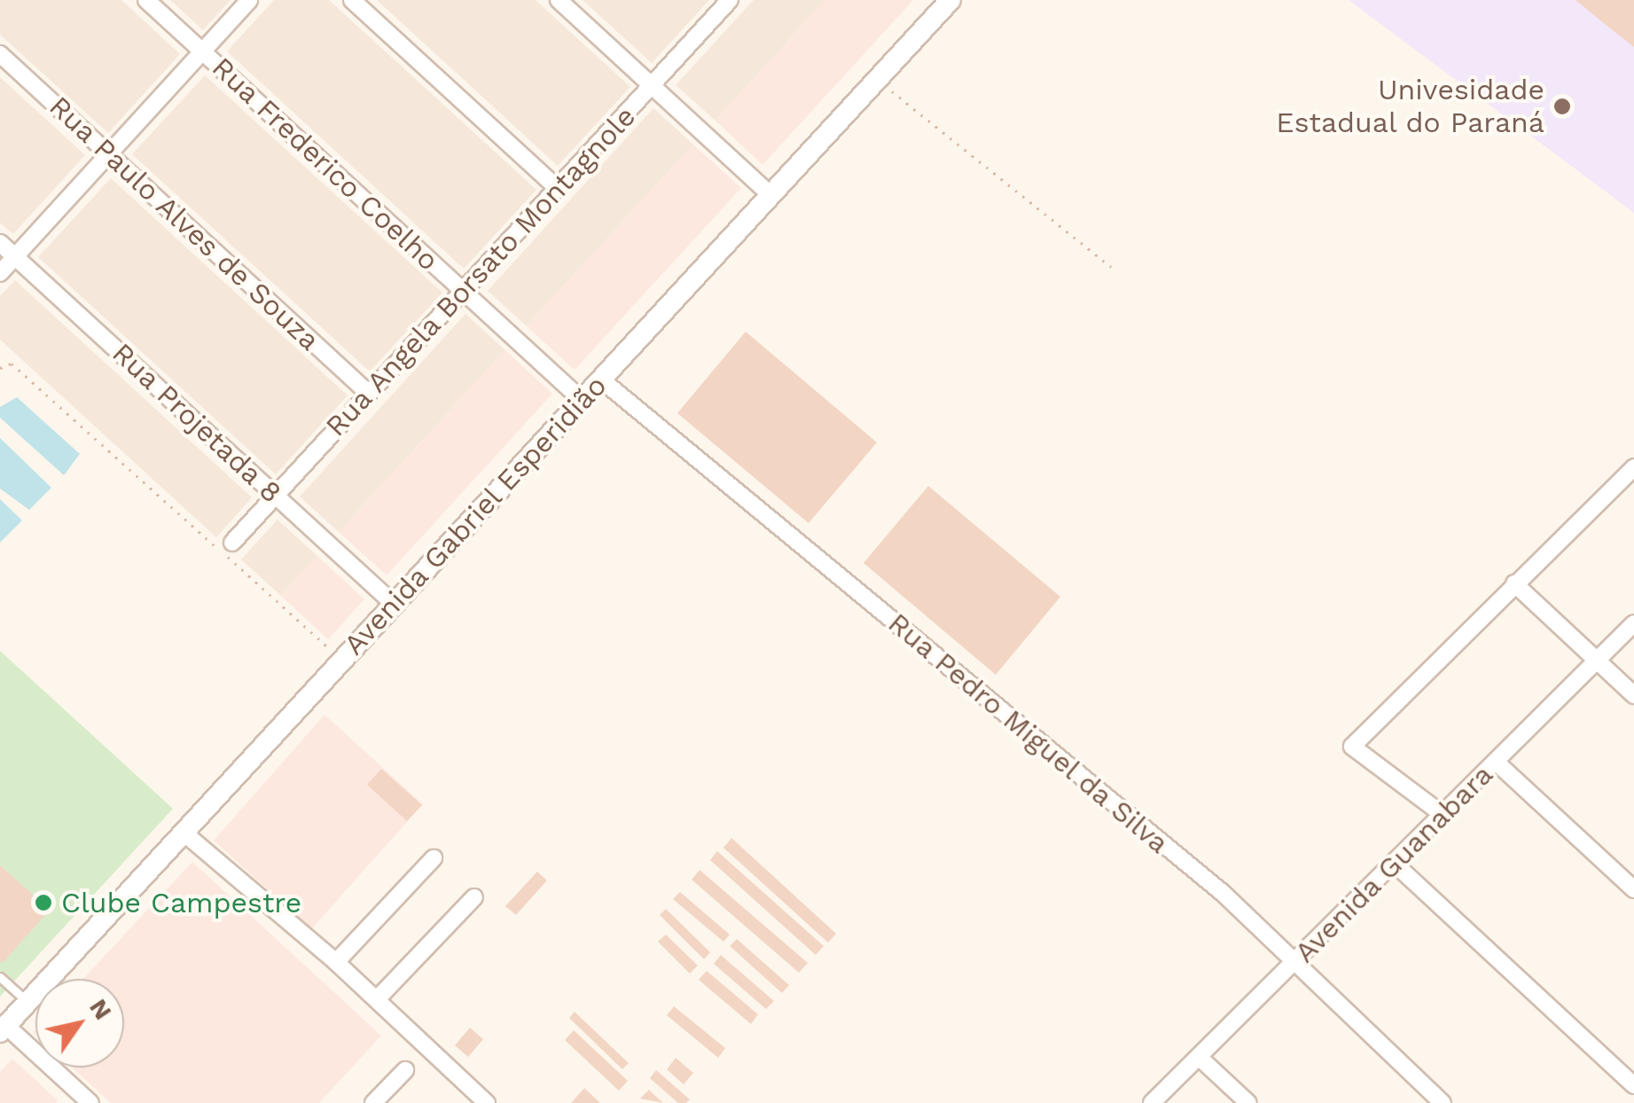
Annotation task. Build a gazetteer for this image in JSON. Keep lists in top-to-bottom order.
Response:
{
  "streets": {
    "main road": ["Avenida Gabriel Esperidião"],
    "street": [
      "Rua Frederico Coelho",
      "Rua Paulo Alves de Souza",
      "Rua Angela Borsato Montagnole",
      "Rua Projetada 8",
      "Rua Pedro Miguel da Silva",
      "Avenida Guanabara"
    ]
  },
  "crossings": [
    ["Rua Frederico Coelho", "Rua Angela Borsato Montagnole"],
    ["Rua Frederico Coelho", "Avenida Gabriel Esperidião"],
    ["Rua Paulo Alves de Souza", "Rua Angela Borsato Montagnole"],
    ["Rua Angela Borsato Montagnole", "Rua Projetada 8"],
    ["Rua Projetada 8", "Avenida Gabriel Esperidião"],
    ["Avenida Gabriel Esperidião", "Rua Pedro Miguel da Silva"],
    ["Rua Pedro Miguel da Silva", "Avenida Guanabara"]
  ],
  "places": ["Univesidade Estadual do Paraná", "Clube Campestre"],
  "north": "top right"
}
